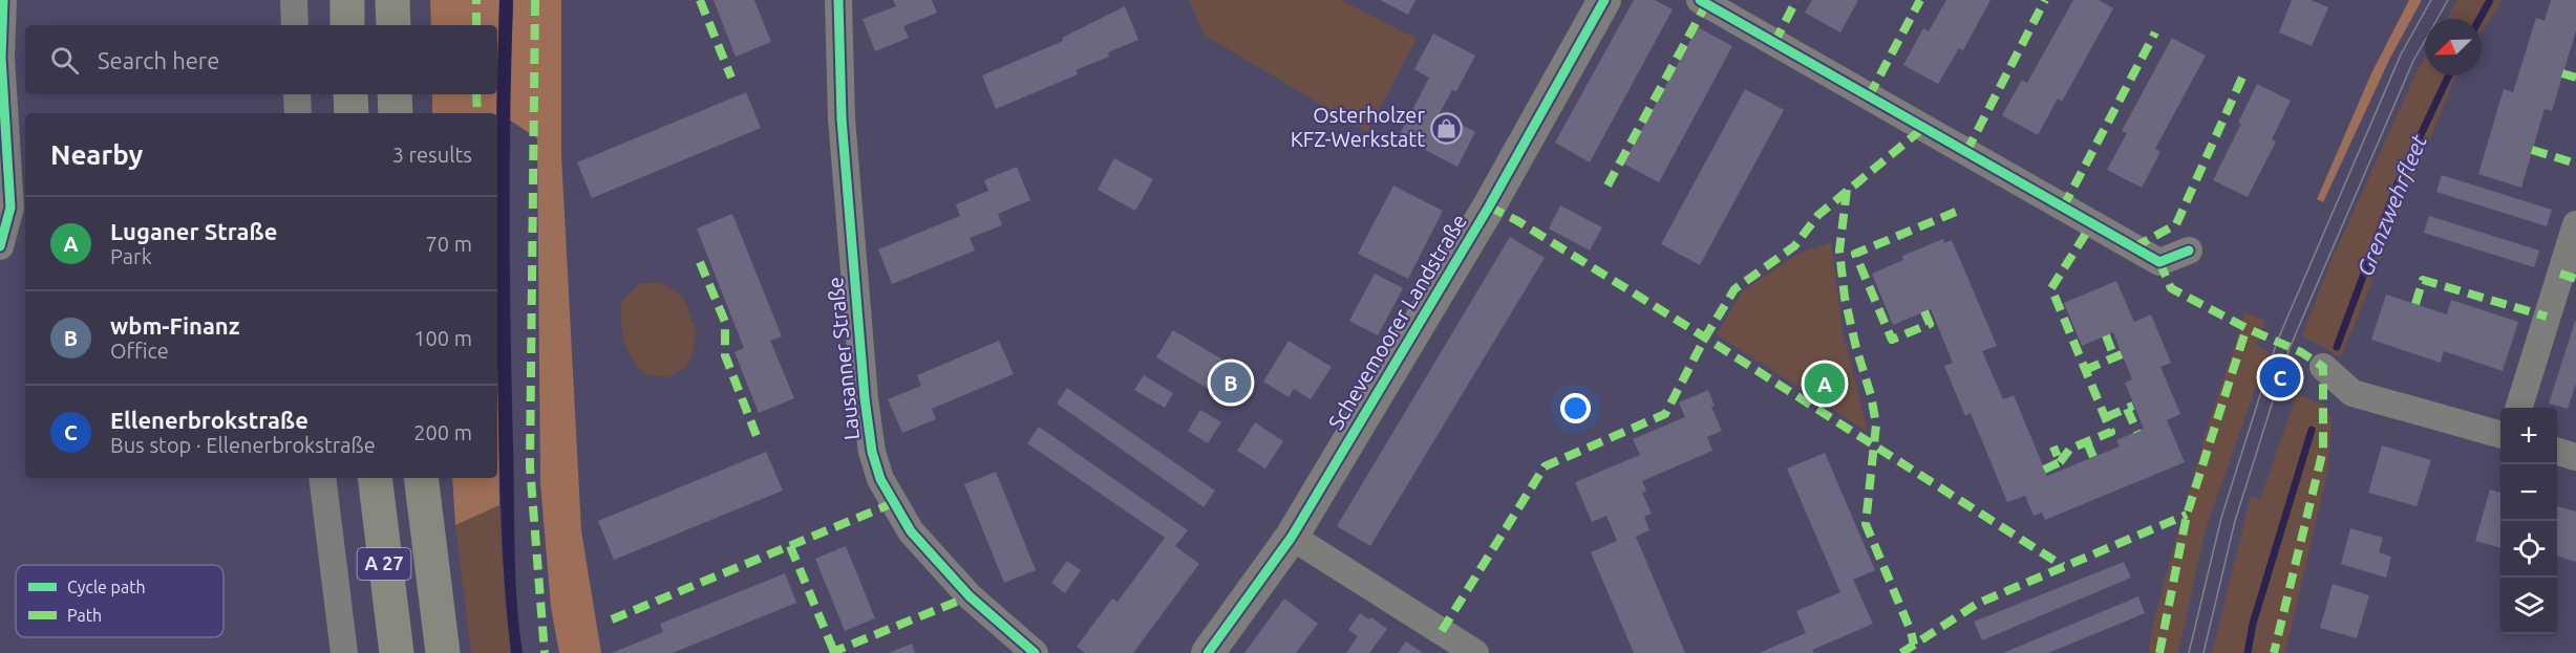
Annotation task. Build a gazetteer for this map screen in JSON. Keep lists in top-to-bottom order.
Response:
{
  "streets": {
    "highway": ["A 27"],
    "street": ["Schevemoorer Landstraße", "Lausanner Straße"]
  },
  "water": ["Grenzwehrfleet"],
  "places": {
    "shop": ["Osterholzer KFZ-Werkstatt"]
  },
  "legend": ["Cycle path", "Path"],
  "north": "bottom left",
  "page": {
    "search": "Search here",
    "heading": ["Nearby", "3 results"],
    "list": [
      {
        "mark": "A",
        "name": "Luganer Straße",
        "note": "Park",
        "value": "70 m"
      },
      {
        "mark": "B",
        "name": "wbm-Finanz",
        "note": "Office",
        "value": "100 m"
      },
      {
        "mark": "C",
        "name": "Ellenerbrokstraße",
        "note": "Bus stop · Ellenerbrokstraße",
        "value": "200 m"
      }
    ],
    "pins": ["C", "B", "A"],
    "map_buttons": ["+", "−"]
  }
}
